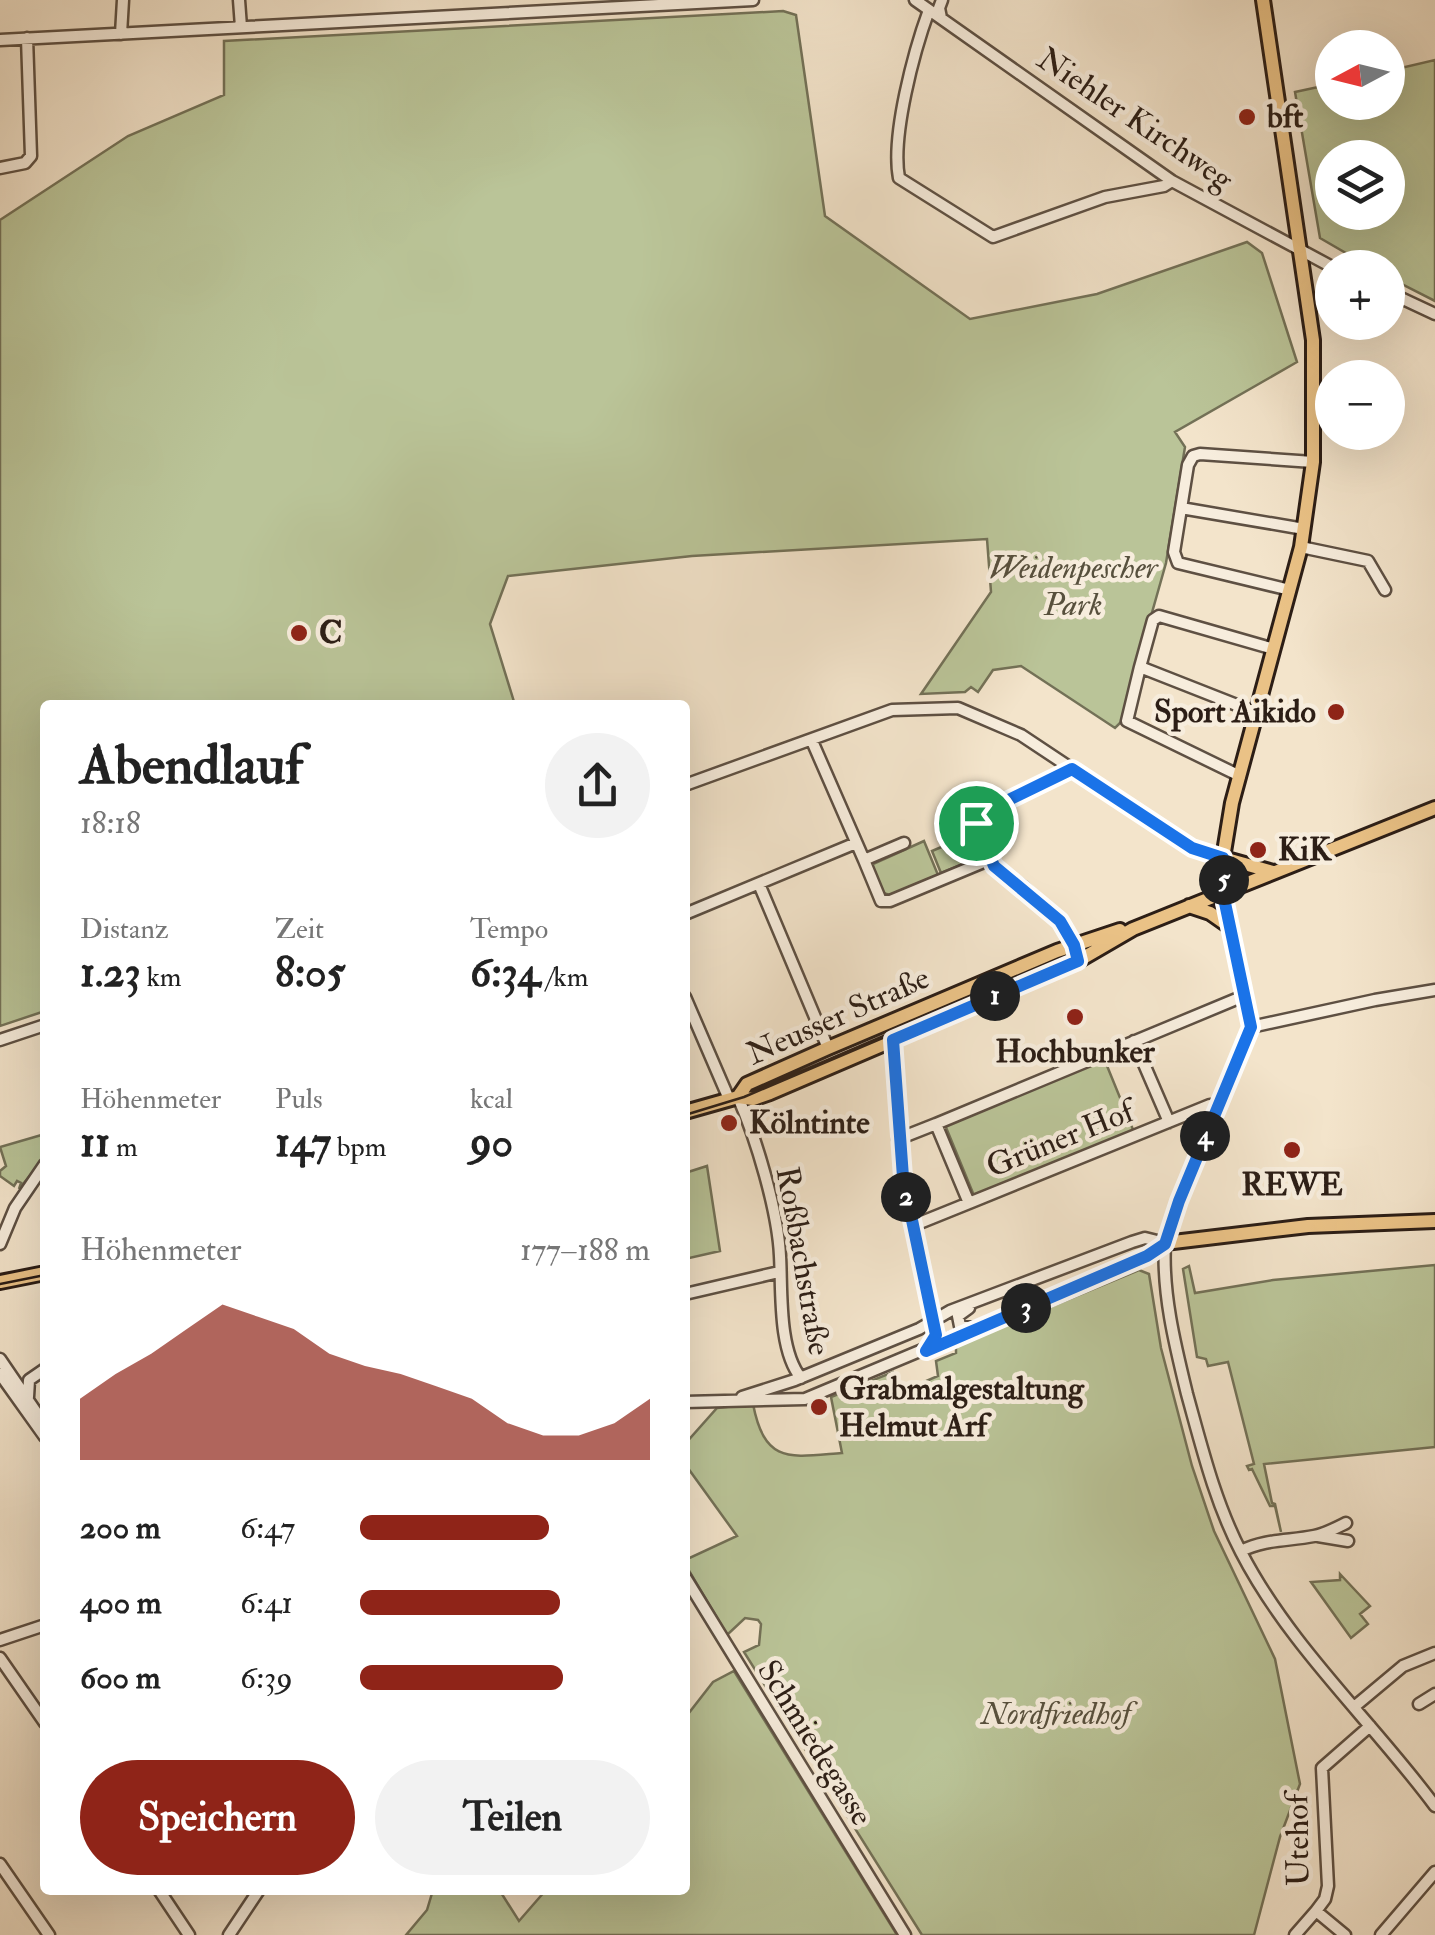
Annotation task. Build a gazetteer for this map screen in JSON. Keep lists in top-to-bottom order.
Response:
{
  "streets": {
    "main road": ["Neusser Straße"],
    "street": [
      "Niehler Kirchweg",
      "Grüner Hof",
      "Roßbachstraße",
      "Schmiedegasse",
      "Utehof"
    ]
  },
  "crossings": [
    ["Neusser Straße", "Roßbachstraße"]
  ],
  "parks": ["Weidenpescher Park", "Nordfriedhof"],
  "places": [
    "bft",
    "C",
    "Sport Aikido",
    "KiK",
    "Hochbunker",
    "Kölntinte",
    "REWE",
    "Grabmalgestaltung Helmut Arf"
  ],
  "north": "left",
  "page": {
    "map_buttons": ["+", "−"],
    "heading": ["Abendlauf", "18:18"],
    "pins": [
      "5",
      "1",
      "4",
      "2",
      "3"
    ],
    "stats": [
      ["Distanz", "1.23 km"],
      ["Zeit", "8:05"],
      ["Tempo", "6:34 /km"],
      ["Höhenmeter", "11 m"],
      ["Puls", "147 bpm"],
      ["kcal", "90"]
    ],
    "chart": ["Höhenmeter", "177–188 m"],
    "list": [
      {
        "name": "200 m",
        "note": "6:47"
      },
      {
        "name": "400 m",
        "note": "6:41"
      },
      {
        "name": "600 m",
        "note": "6:39"
      }
    ],
    "buttons": ["Speichern", "Teilen"]
  }
}
